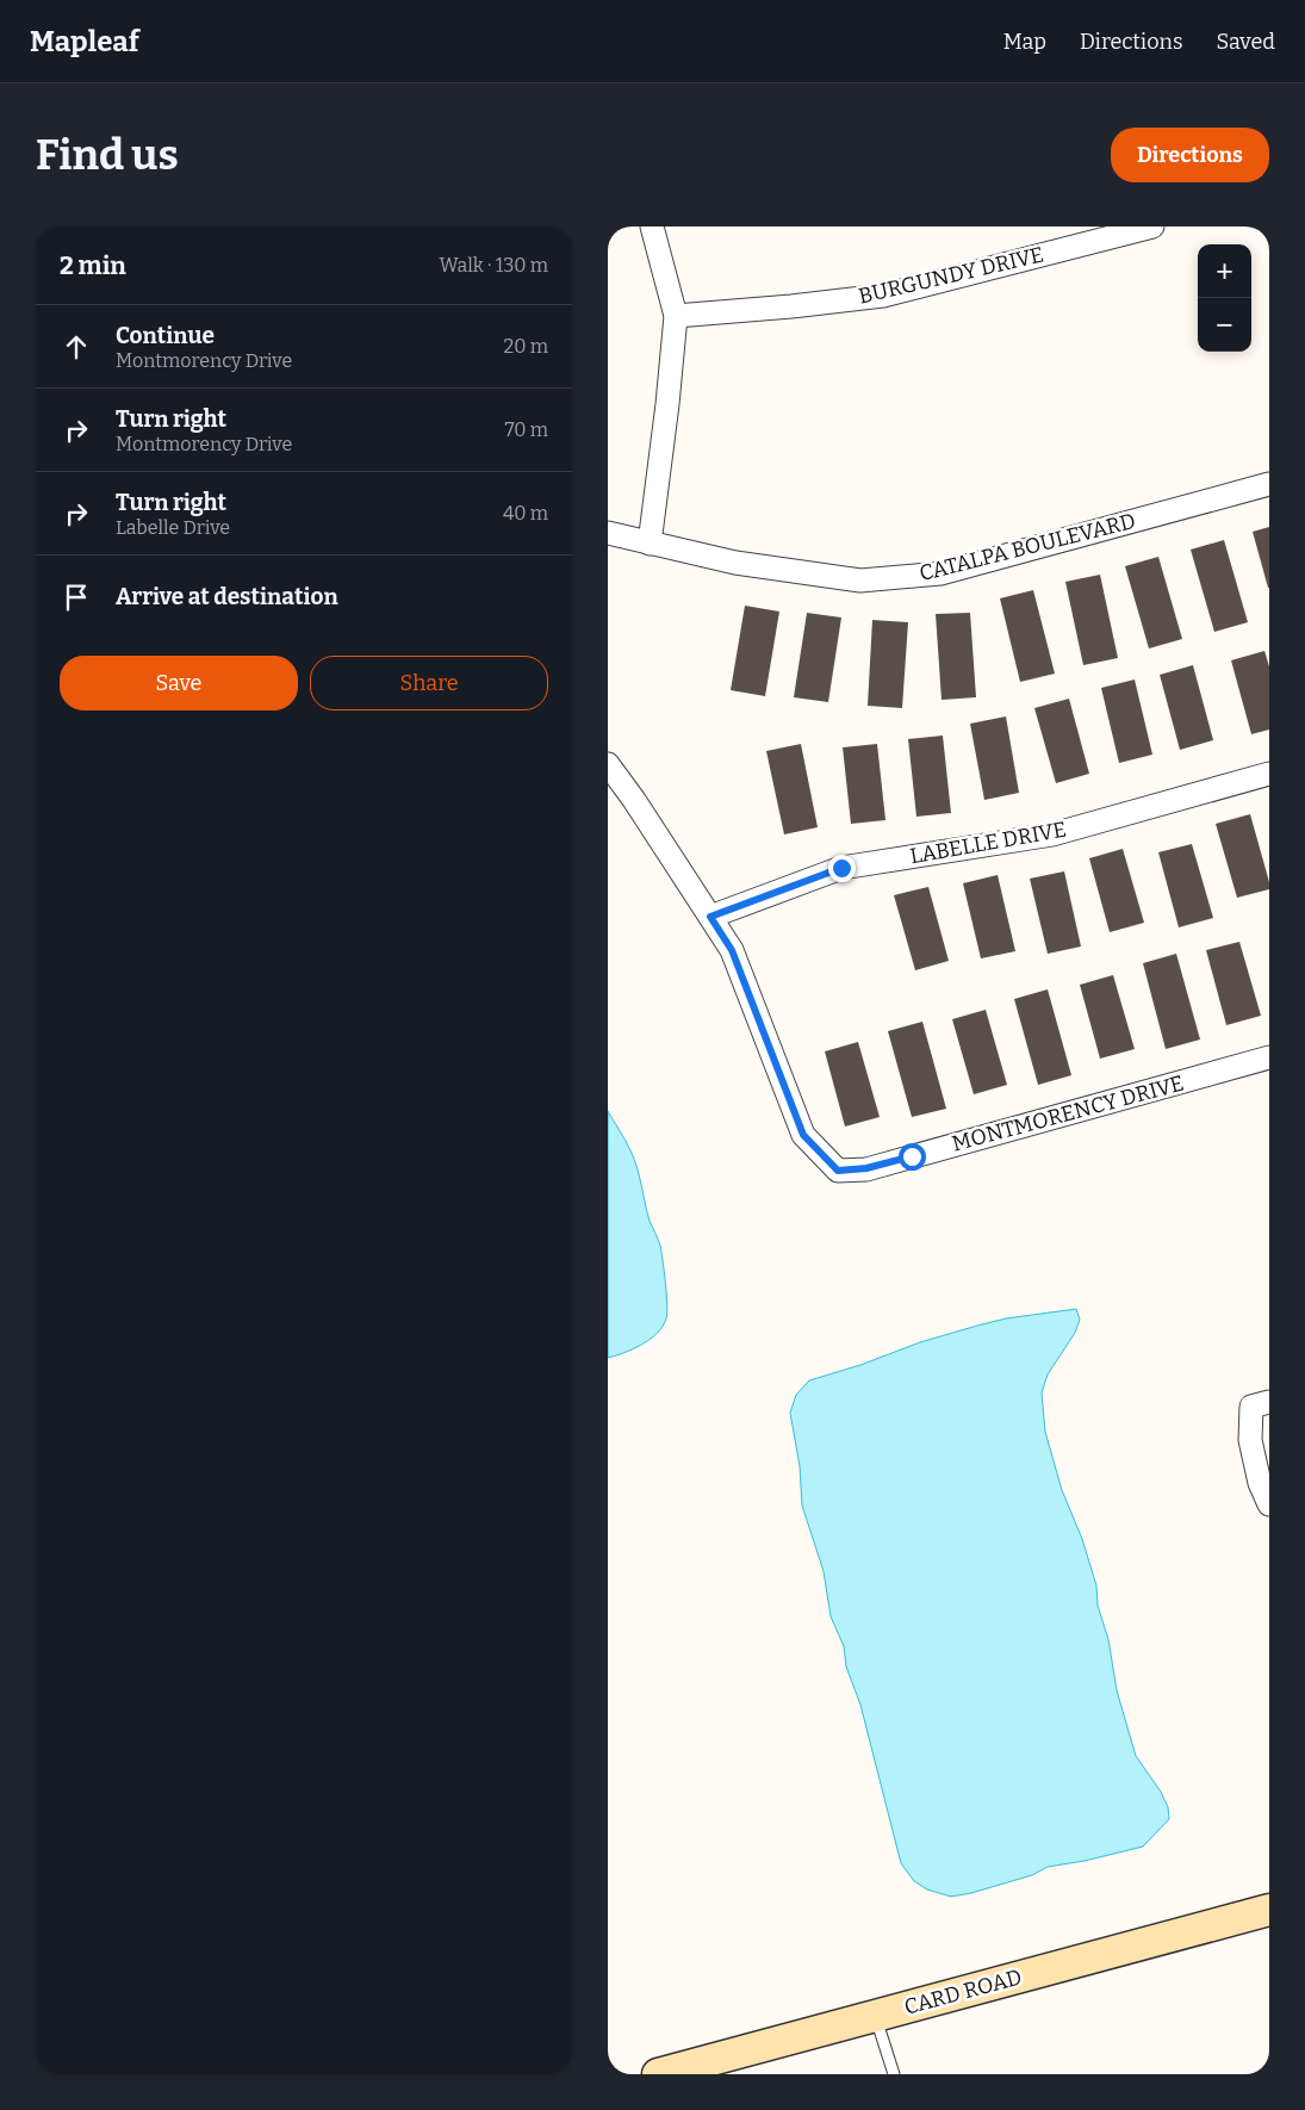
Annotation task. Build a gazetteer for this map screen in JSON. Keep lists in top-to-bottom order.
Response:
{
  "streets": {
    "street": [
      "BURGUNDY DRIVE",
      "CATALPA BOULEVARD",
      "LABELLE DRIVE",
      "MONTMORENCY DRIVE",
      "CARD ROAD"
    ]
  },
  "crossings": [
    ["LABELLE DRIVE", "MONTMORENCY DRIVE"]
  ],
  "page": {
    "header": "Mapleaf",
    "nav": ["Map", "Directions", "Saved"],
    "buttons": [
      "Directions",
      ["Save", "Share"]
    ],
    "title": "Find us",
    "heading": ["2 min", "Walk · 130 m"],
    "map_buttons": ["+", "−"],
    "list": [
      ["Continue", "Montmorency Drive", "20 m"],
      ["Turn right", "Montmorency Drive", "70 m"],
      ["Turn right", "Labelle Drive", "40 m"],
      "Arrive at destination"
    ]
  }
}
